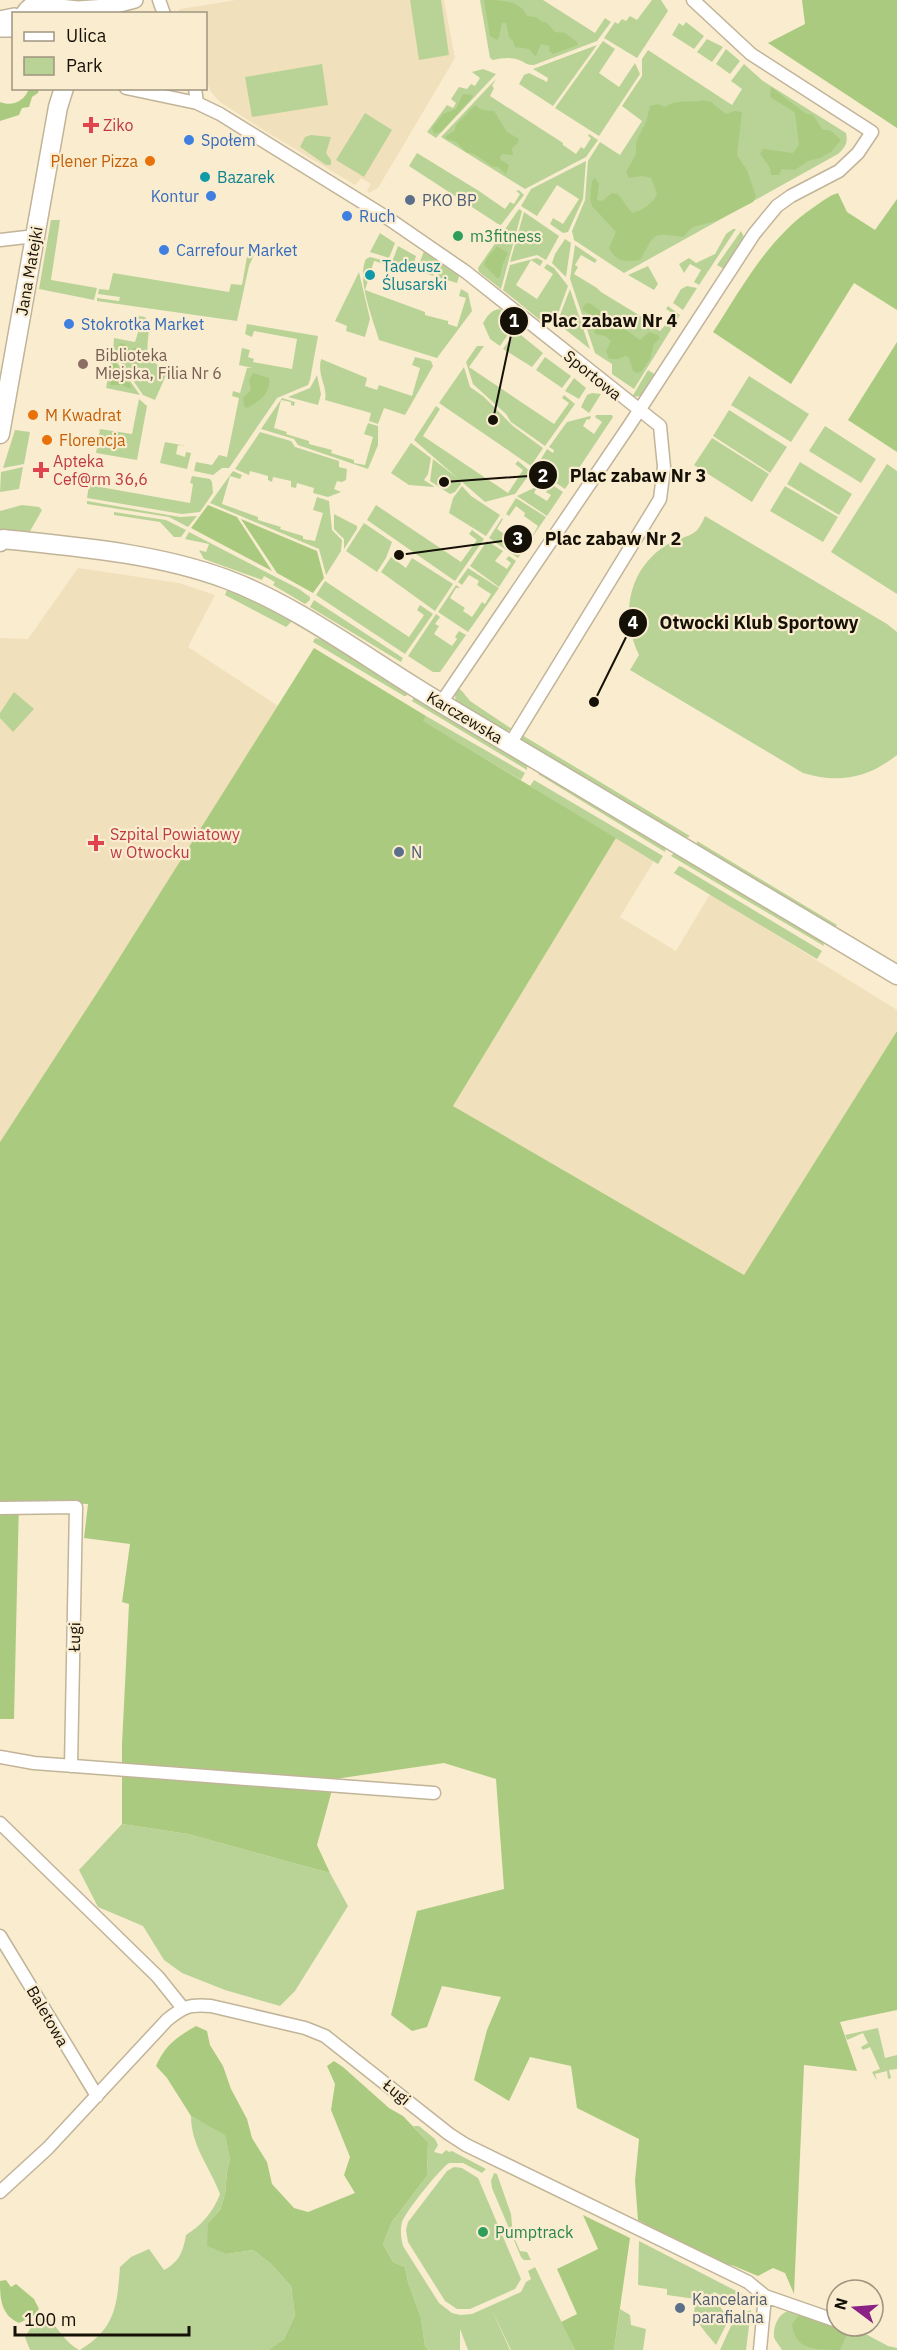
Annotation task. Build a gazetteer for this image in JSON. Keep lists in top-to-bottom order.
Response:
{
  "streets": {
    "main road": ["Jana Matejki", "Karczewska"],
    "street": ["Sportowa", "Ługi", "Baletowa"]
  },
  "crossings": [
    ["Sportowa", "Karczewska"]
  ],
  "places": {
    "health": ["Ziko", "Apteka Cef@rm 36,6", "Szpital Powiatowy w Otwocku"],
    "other": [
      "Społem",
      "Plener Pizza",
      "Bazarek",
      "Kontur",
      "PKO BP",
      "Ruch",
      "m3fitness",
      "Carrefour Market",
      "Tadeusz Ślusarski",
      "Stokrotka Market",
      "Biblioteka Miejska, Filia Nr 6",
      "M Kwadrat",
      "Plac zabaw Nr 4",
      "Florencja",
      "Plac zabaw Nr 3",
      "Plac zabaw Nr 2",
      "Otwocki Klub Sportowy",
      "N",
      "Pumptrack",
      "Kancelaria parafialna"
    ]
  },
  "legend": ["Ulica", "Park"],
  "scale_bar": "100 m",
  "north": "left"
}
